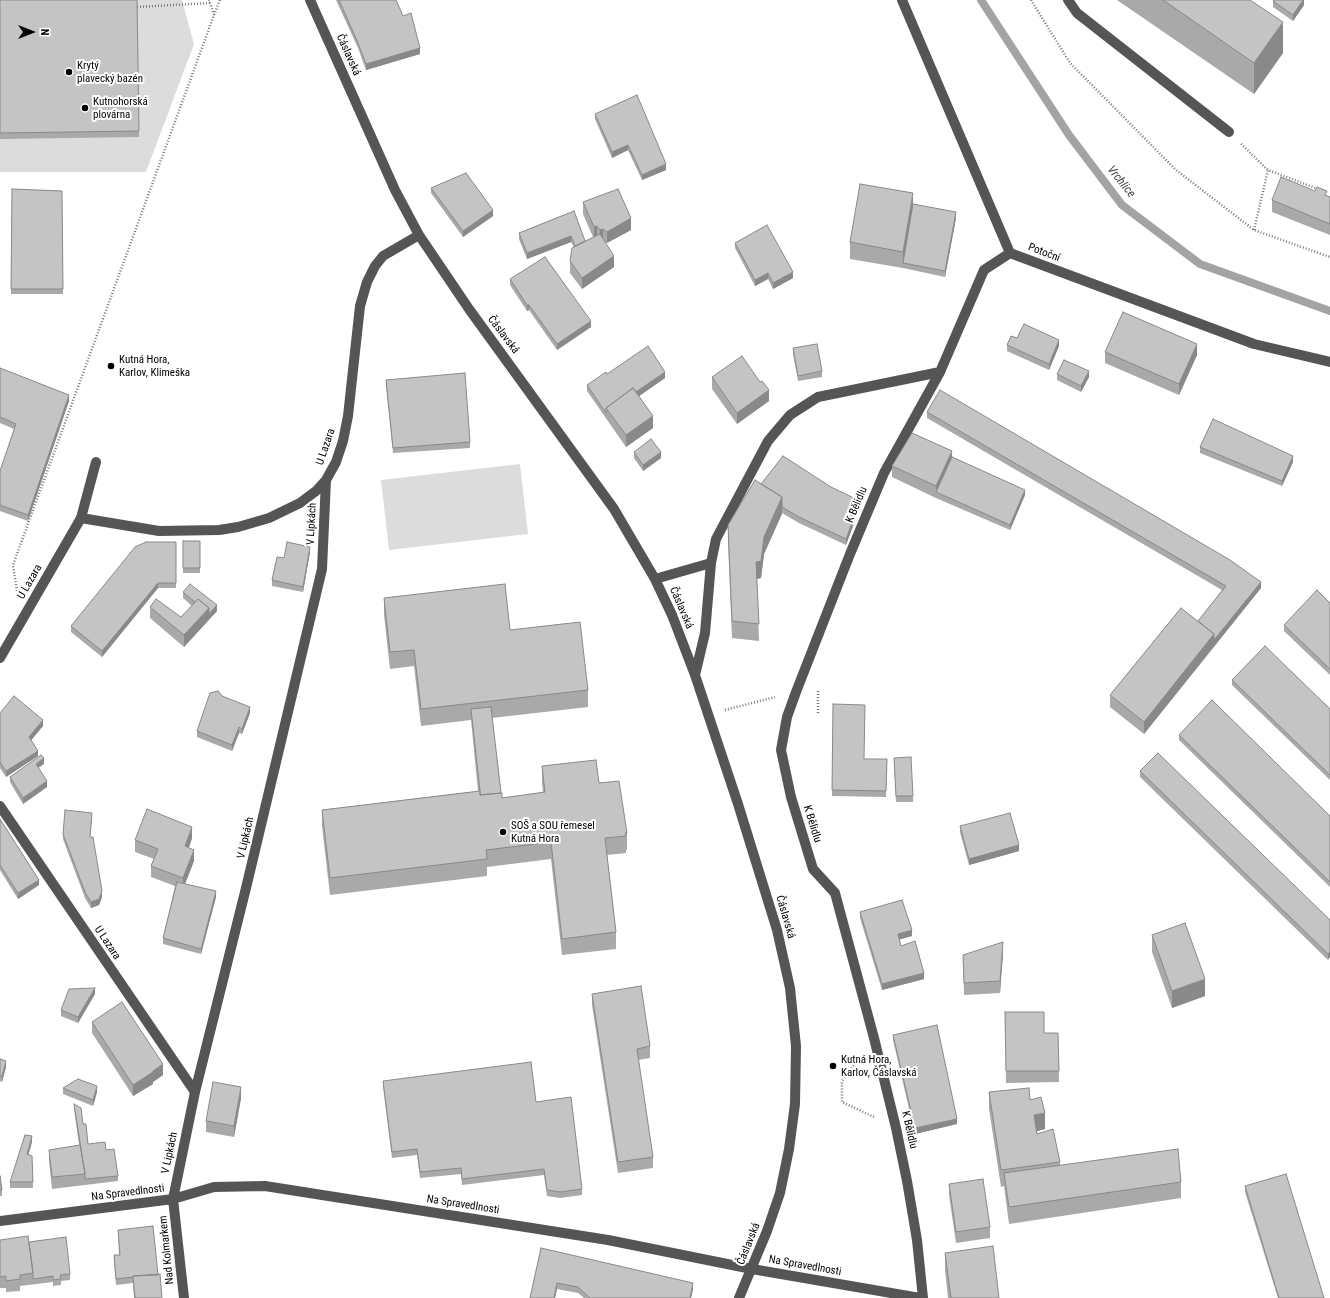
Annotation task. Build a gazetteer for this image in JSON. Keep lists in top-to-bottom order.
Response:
{
  "streets": {
    "street": [
      "Čáslavská",
      "Potoční",
      "U Lazara",
      "K Bělidlu",
      "V Lipkách",
      "Na Spravedlnosti",
      "Nad Kolmarkem"
    ]
  },
  "crossings": [
    ["Čáslavská", "U Lazara"],
    ["Čáslavská", "Na Spravedlnosti"],
    ["Potoční", "K Bělidlu"],
    ["U Lazara", "V Lipkách"],
    ["K Bělidlu", "Na Spravedlnosti"],
    ["V Lipkách", "Na Spravedlnosti"],
    ["V Lipkách", "Nad Kolmarkem"],
    ["Na Spravedlnosti", "Nad Kolmarkem"]
  ],
  "water": ["Vrchlice"],
  "places": [
    "Krytý plavecký bazén",
    "Kutnohorská plovárna",
    "Kutná Hora, Karlov, Klimeška",
    "SOŠ a SOU řemesel Kutná Hora",
    "Kutná Hora, Karlov, Čáslavská"
  ],
  "north": "right"
}
